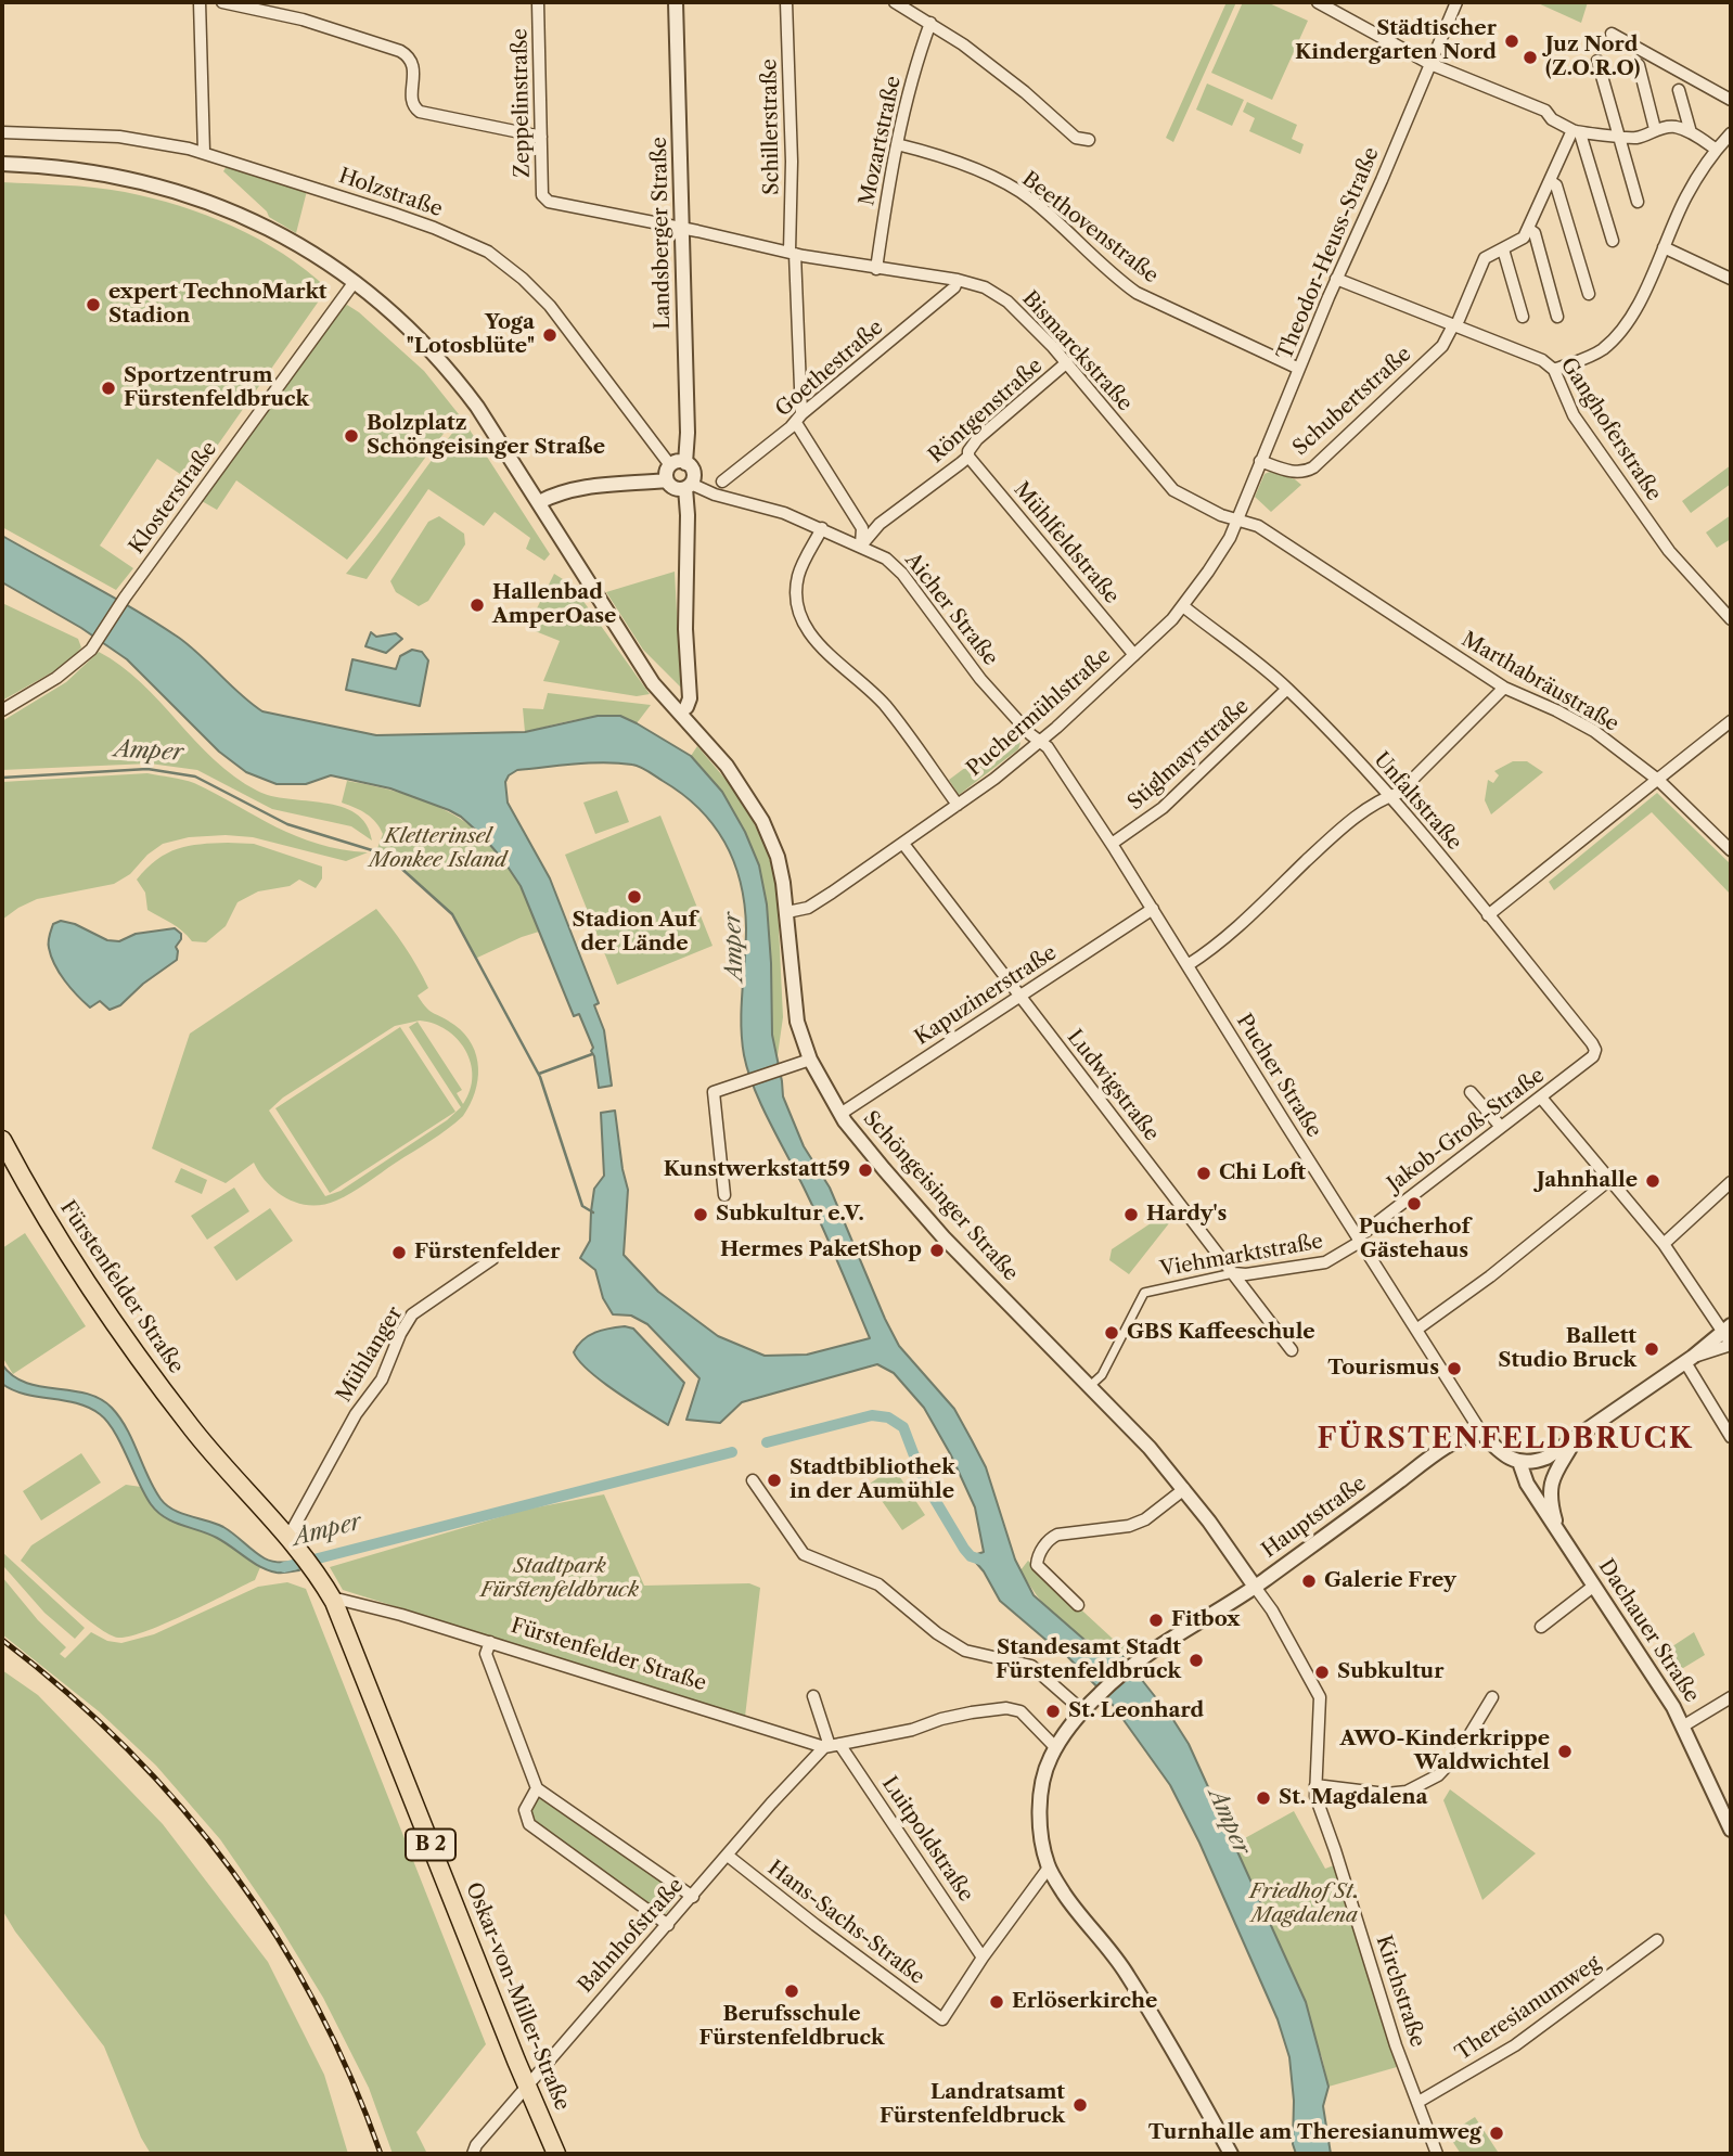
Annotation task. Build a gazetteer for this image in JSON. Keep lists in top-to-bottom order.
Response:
{
  "streets": {
    "main road": ["Fürstenfelder Straße", "B 2", "Oskar-von-Miller-Straße"],
    "street": [
      "Zeppelinstraße",
      "Schillerstraße",
      "Mozartstraße",
      "Holzstraße",
      "Beethovenstraße",
      "Landsberger Straße",
      "Theodor-Heuss-Straße",
      "Bismarckstraße",
      "Goethestraße",
      "Schubertstraße",
      "Röntgenstraße",
      "Ganghoferstraße",
      "Klosterstraße",
      "Mühlfeldstraße",
      "Aicher Straße",
      "Marthabräustraße",
      "Puchermühlstraße",
      "Stiglmayrstraße",
      "Unfaltstraße",
      "Kapuzinerstraße",
      "Pucher Straße",
      "Ludwigstraße",
      "Jakob-Groß-Straße",
      "Schöngeisinger Straße",
      "Viehmarktstraße",
      "Mühlanger",
      "Hauptstraße",
      "Dachauer Straße",
      "Luitpoldstraße",
      "Hans-Sachs-Straße",
      "Bahnhofstraße",
      "Kirchstraße",
      "Theresianumweg"
    ]
  },
  "crossings": [
    ["Zeppelinstraße", "Landsberger Straße"],
    ["Zeppelinstraße", "Bismarckstraße"],
    ["Schillerstraße", "Bismarckstraße"],
    ["Schillerstraße", "Goethestraße"],
    ["Mozartstraße", "Beethovenstraße"],
    ["Mozartstraße", "Bismarckstraße"],
    ["Holzstraße", "Landsberger Straße"],
    ["Holzstraße", "Aicher Straße"],
    ["Beethovenstraße", "Theodor-Heuss-Straße"],
    ["Landsberger Straße", "Bismarckstraße"],
    ["Landsberger Straße", "Aicher Straße"],
    ["Theodor-Heuss-Straße", "Bismarckstraße"],
    ["Theodor-Heuss-Straße", "Schubertstraße"],
    ["Theodor-Heuss-Straße", "Ganghoferstraße"],
    ["Theodor-Heuss-Straße", "Marthabräustraße"],
    ["Theodor-Heuss-Straße", "Puchermühlstraße"],
    ["Bismarckstraße", "Goethestraße"],
    ["Bismarckstraße", "Röntgenstraße"],
    ["Bismarckstraße", "Marthabräustraße"],
    ["Bismarckstraße", "Puchermühlstraße"],
    ["Schubertstraße", "Ganghoferstraße"],
    ["Röntgenstraße", "Mühlfeldstraße"],
    ["Röntgenstraße", "Aicher Straße"],
    ["Klosterstraße", "Schöngeisinger Straße"],
    ["Mühlfeldstraße", "Puchermühlstraße"],
    ["Aicher Straße", "Puchermühlstraße"],
    ["Aicher Straße", "Pucher Straße"],
    ["Marthabräustraße", "Puchermühlstraße"],
    ["Puchermühlstraße", "Unfaltstraße"],
    ["Puchermühlstraße", "Pucher Straße"],
    ["Puchermühlstraße", "Ludwigstraße"],
    ["Puchermühlstraße", "Schöngeisinger Straße"],
    ["Stiglmayrstraße", "Unfaltstraße"],
    ["Stiglmayrstraße", "Pucher Straße"],
    ["Unfaltstraße", "Jakob-Groß-Straße"],
    ["Kapuzinerstraße", "Pucher Straße"],
    ["Kapuzinerstraße", "Ludwigstraße"],
    ["Kapuzinerstraße", "Schöngeisinger Straße"],
    ["Pucher Straße", "Jakob-Groß-Straße"],
    ["Pucher Straße", "Viehmarktstraße"],
    ["Pucher Straße", "Hauptstraße"],
    ["Ludwigstraße", "Viehmarktstraße"],
    ["Jakob-Groß-Straße", "Viehmarktstraße"],
    ["Schöngeisinger Straße", "Viehmarktstraße"],
    ["Schöngeisinger Straße", "Hauptstraße"],
    ["Schöngeisinger Straße", "Kirchstraße"],
    ["Fürstenfelder Straße", "Mühlanger"],
    ["Fürstenfelder Straße", "Hauptstraße"],
    ["Fürstenfelder Straße", "Luitpoldstraße"],
    ["Fürstenfelder Straße", "Bahnhofstraße"],
    ["Fürstenfelder Straße", "Oskar-von-Miller-Straße"],
    ["Hauptstraße", "Kirchstraße"],
    ["Luitpoldstraße", "Hans-Sachs-Straße"],
    ["Luitpoldstraße", "Bahnhofstraße"],
    ["Hans-Sachs-Straße", "Bahnhofstraße"],
    ["Bahnhofstraße", "Oskar-von-Miller-Straße"],
    ["Kirchstraße", "Theresianumweg"]
  ],
  "districts": ["FÜRSTENFELDBRUCK"],
  "water": ["Amper"],
  "parks": ["Kletterinsel Monkee Island", "Stadtpark Fürstenfeldbruck", "Friedhof St. Magdalena"],
  "places": [
    "Städtischer Kindergarten Nord",
    "Juz Nord (Z.O.R.O)",
    "expert TechnoMarkt Stadion",
    "Yoga \"Lotosblüte\"",
    "Sportzentrum Fürstenfeldbruck",
    "Bolzplatz Schöngeisinger Straße",
    "Hallenbad AmperOase",
    "Stadion Auf der Lände",
    "Kunstwerkstatt59",
    "Chi Loft",
    "Jahnhalle",
    "Pucherhof Gästehaus",
    "Subkultur e.V.",
    "Hardy's",
    "Hermes PaketShop",
    "Fürstenfelder",
    "GBS Kaffeeschule",
    "Ballett Studio Bruck",
    "Tourismus",
    "Stadtbibliothek in der Aumühle",
    "Galerie Frey",
    "Fitbox",
    "Standesamt Stadt Fürstenfeldbruck",
    "Subkultur",
    "St. Leonhard",
    "AWO-Kinderkrippe Waldwichtel",
    "St. Magdalena",
    "Berufsschule Fürstenfeldbruck",
    "Erlöserkirche",
    "Landratsamt Fürstenfeldbruck",
    "Turnhalle am Theresianumweg"
  ]
}
